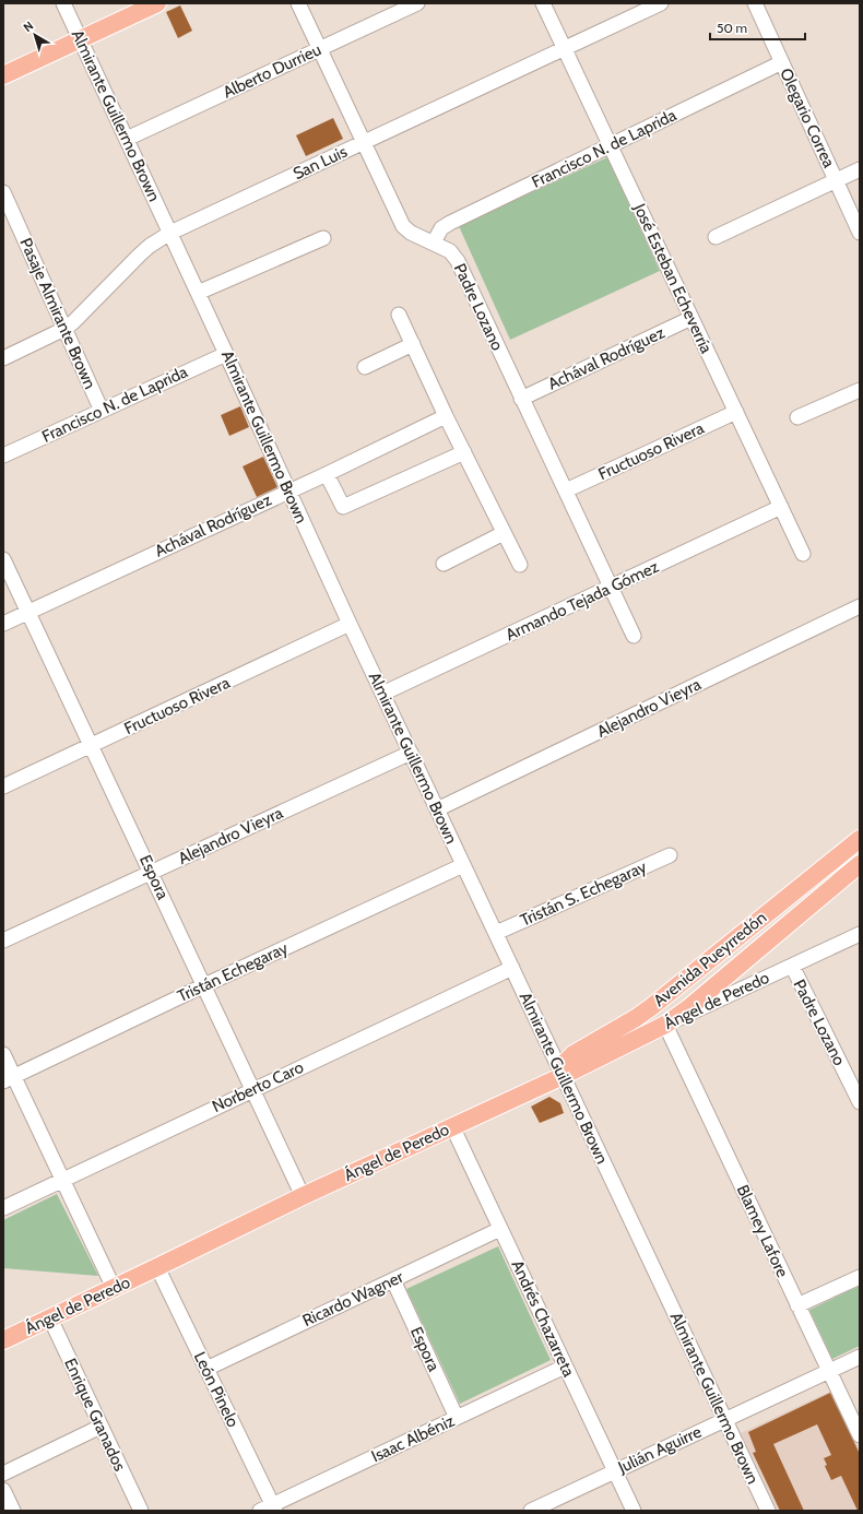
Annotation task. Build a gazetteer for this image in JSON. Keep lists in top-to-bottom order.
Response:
{
  "streets": {
    "main road": ["Avenida Pueyrredón", "Ángel de Peredo"],
    "street": [
      "Alberto Durrieu",
      "Almirante Guillermo Brown",
      "Olegario Correa",
      "Francisco N. de Laprida",
      "San Luis",
      "José Esteban Echeverría",
      "Padre Lozano",
      "Pasaje Almirante Brown",
      "Achával Rodríguez",
      "Fructuoso Rivera",
      "Armando Tejada Gómez",
      "Alejandro Vieyra",
      "Espora",
      "Tristán S. Echegaray",
      "Tristán Echegaray",
      "Norberto Caro",
      "Blamey Lafore",
      "Ricardo Wagner",
      "Andrés Chazarreta",
      "León Pinelo",
      "Enrique Granados",
      "Isaac Albéniz",
      "Julián Aguirre"
    ]
  },
  "crossings": [
    ["Alberto Durrieu", "Almirante Guillermo Brown"],
    ["Alberto Durrieu", "Padre Lozano"],
    ["Almirante Guillermo Brown", "Francisco N. de Laprida"],
    ["Almirante Guillermo Brown", "San Luis"],
    ["Almirante Guillermo Brown", "Achával Rodríguez"],
    ["Almirante Guillermo Brown", "Fructuoso Rivera"],
    ["Almirante Guillermo Brown", "Armando Tejada Gómez"],
    ["Almirante Guillermo Brown", "Alejandro Vieyra"],
    ["Almirante Guillermo Brown", "Tristán S. Echegaray"],
    ["Almirante Guillermo Brown", "Avenida Pueyrredón"],
    ["Almirante Guillermo Brown", "Tristán Echegaray"],
    ["Almirante Guillermo Brown", "Ángel de Peredo"],
    ["Almirante Guillermo Brown", "Norberto Caro"],
    ["Almirante Guillermo Brown", "Julián Aguirre"],
    ["Olegario Correa", "Francisco N. de Laprida"],
    ["Francisco N. de Laprida", "José Esteban Echeverría"],
    ["Francisco N. de Laprida", "Padre Lozano"],
    ["Francisco N. de Laprida", "Pasaje Almirante Brown"],
    ["San Luis", "José Esteban Echeverría"],
    ["San Luis", "Padre Lozano"],
    ["San Luis", "Pasaje Almirante Brown"],
    ["José Esteban Echeverría", "Achával Rodríguez"],
    ["José Esteban Echeverría", "Fructuoso Rivera"],
    ["José Esteban Echeverría", "Armando Tejada Gómez"],
    ["Padre Lozano", "Achával Rodríguez"],
    ["Padre Lozano", "Fructuoso Rivera"],
    ["Padre Lozano", "Armando Tejada Gómez"],
    ["Padre Lozano", "Ángel de Peredo"],
    ["Achával Rodríguez", "Espora"],
    ["Fructuoso Rivera", "Espora"],
    ["Alejandro Vieyra", "Espora"],
    ["Espora", "Tristán Echegaray"],
    ["Espora", "Ángel de Peredo"],
    ["Espora", "Norberto Caro"],
    ["Espora", "Ricardo Wagner"],
    ["Espora", "Isaac Albéniz"],
    ["Avenida Pueyrredón", "Ángel de Peredo"],
    ["Avenida Pueyrredón", "Blamey Lafore"],
    ["Ángel de Peredo", "Blamey Lafore"],
    ["Ángel de Peredo", "Andrés Chazarreta"],
    ["Ángel de Peredo", "León Pinelo"],
    ["Ángel de Peredo", "Enrique Granados"],
    ["Blamey Lafore", "Julián Aguirre"],
    ["Ricardo Wagner", "Andrés Chazarreta"],
    ["Ricardo Wagner", "León Pinelo"],
    ["Andrés Chazarreta", "Isaac Albéniz"],
    ["Andrés Chazarreta", "Julián Aguirre"],
    ["León Pinelo", "Isaac Albéniz"]
  ],
  "scale_bar": "50 m",
  "north": "top left"
}
